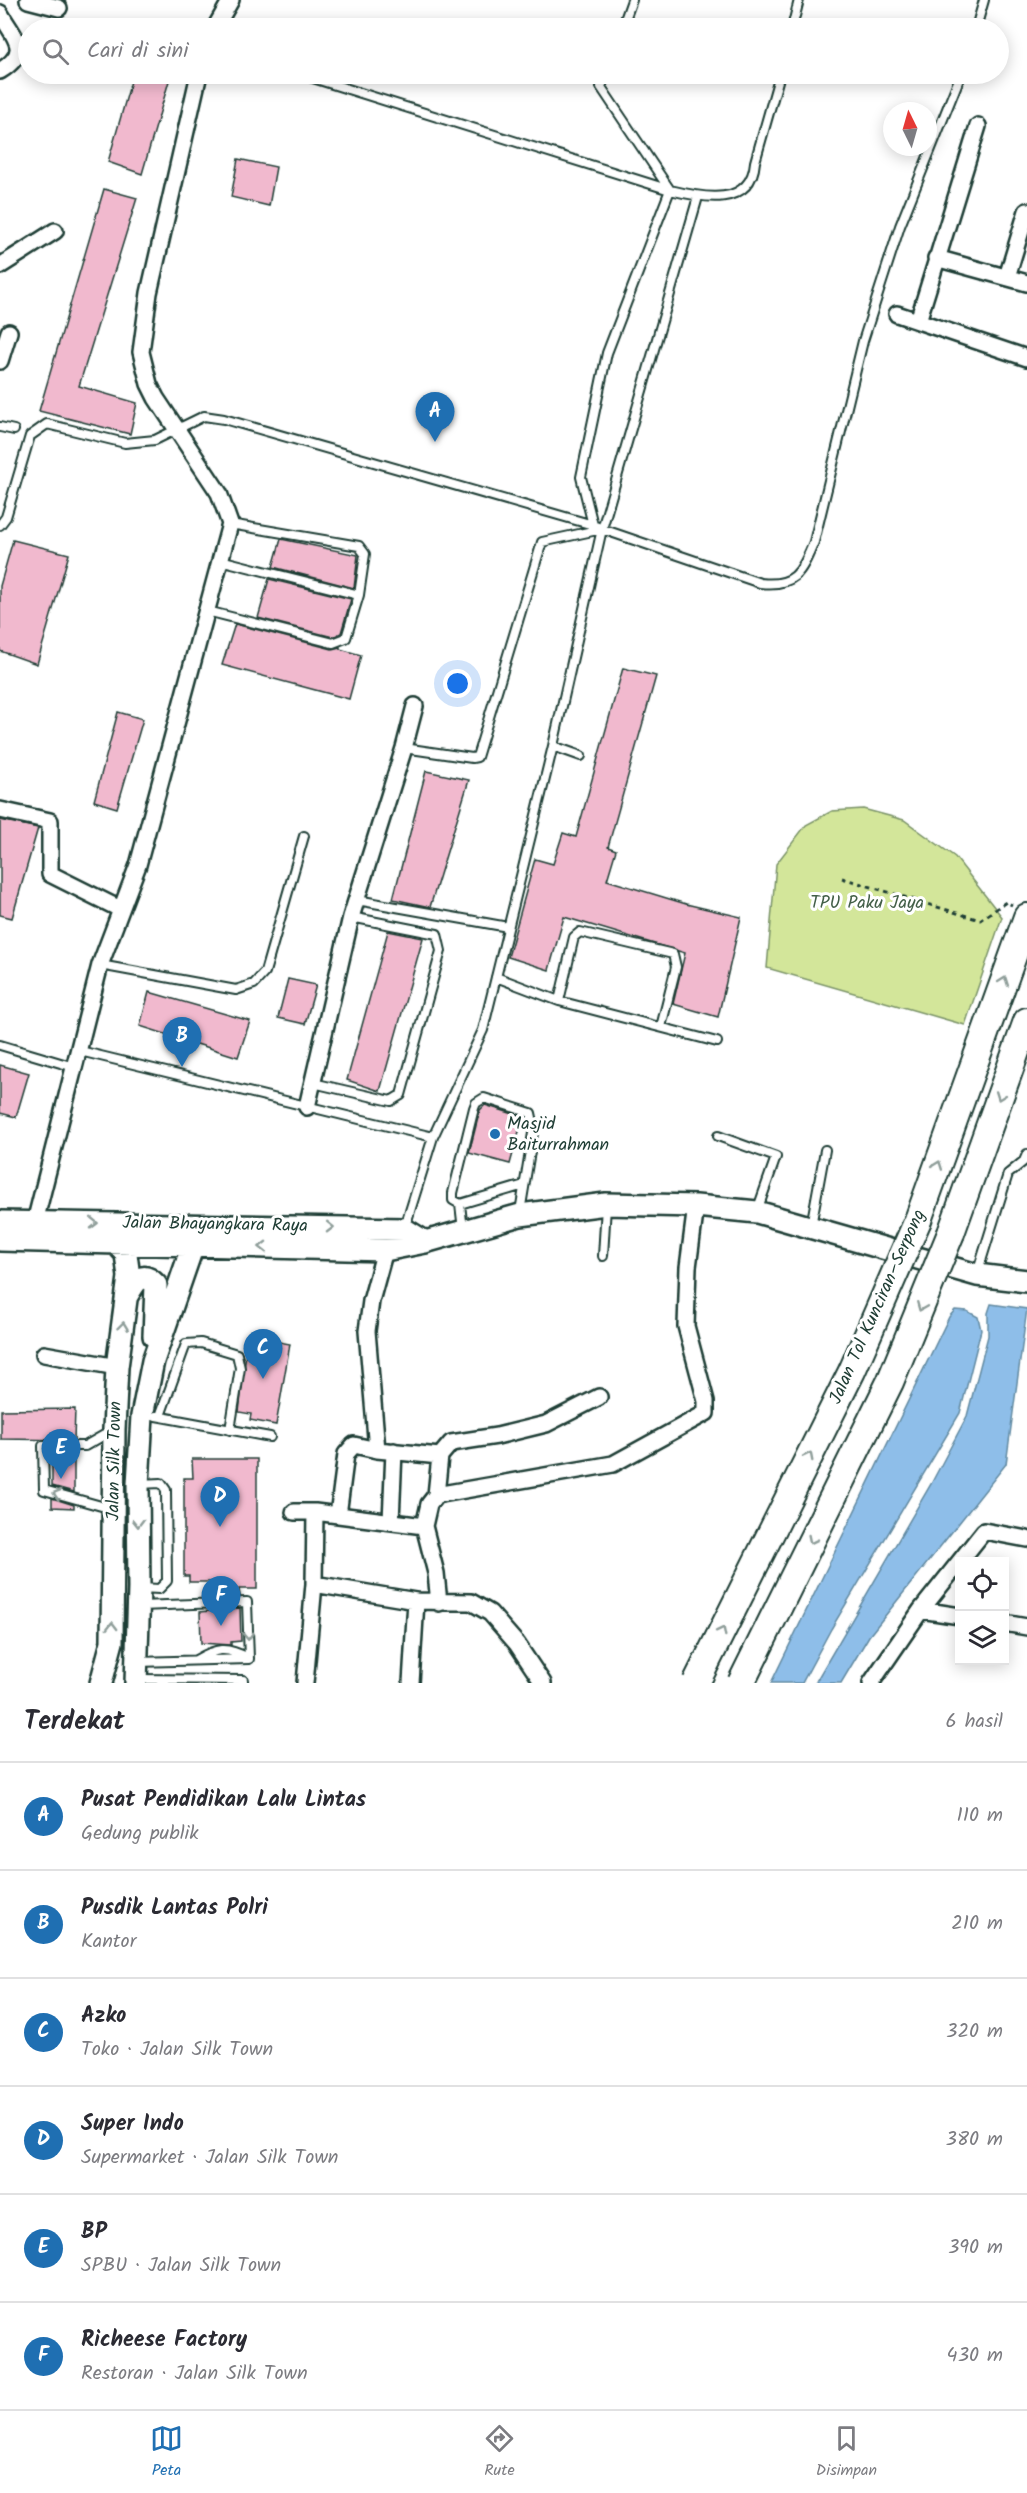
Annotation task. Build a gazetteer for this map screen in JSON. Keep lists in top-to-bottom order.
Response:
{
  "streets": {
    "highway": ["Jalan Tol Kunciran–Serpong"],
    "main road": ["Jalan Bhayangkara Raya", "Jalan Silk Town"]
  },
  "crossings": [
    ["Jalan Bhayangkara Raya", "Jalan Silk Town"]
  ],
  "parks": ["TPU Paku Jaya"],
  "places": ["Masjid Baiturrahman"],
  "north": "top",
  "page": {
    "search": "Cari di sini",
    "pins": [
      "A",
      "B",
      "C",
      "E",
      "D",
      "F"
    ],
    "heading": ["Terdekat", "6 hasil"],
    "list": [
      {
        "mark": "A",
        "name": "Pusat Pendidikan Lalu Lintas",
        "note": "Gedung publik",
        "value": "110 m"
      },
      {
        "mark": "B",
        "name": "Pusdik Lantas Polri",
        "note": "Kantor",
        "value": "210 m"
      },
      {
        "mark": "C",
        "name": "Azko",
        "note": "Toko · Jalan Silk Town",
        "value": "320 m"
      },
      {
        "mark": "D",
        "name": "Super Indo",
        "note": "Supermarket · Jalan Silk Town",
        "value": "380 m"
      },
      {
        "mark": "E",
        "name": "BP",
        "note": "SPBU · Jalan Silk Town",
        "value": "390 m"
      },
      {
        "mark": "F",
        "name": "Richeese Factory",
        "note": "Restoran · Jalan Silk Town",
        "value": "430 m"
      }
    ],
    "nav": ["Peta", "Rute", "Disimpan"]
  }
}
